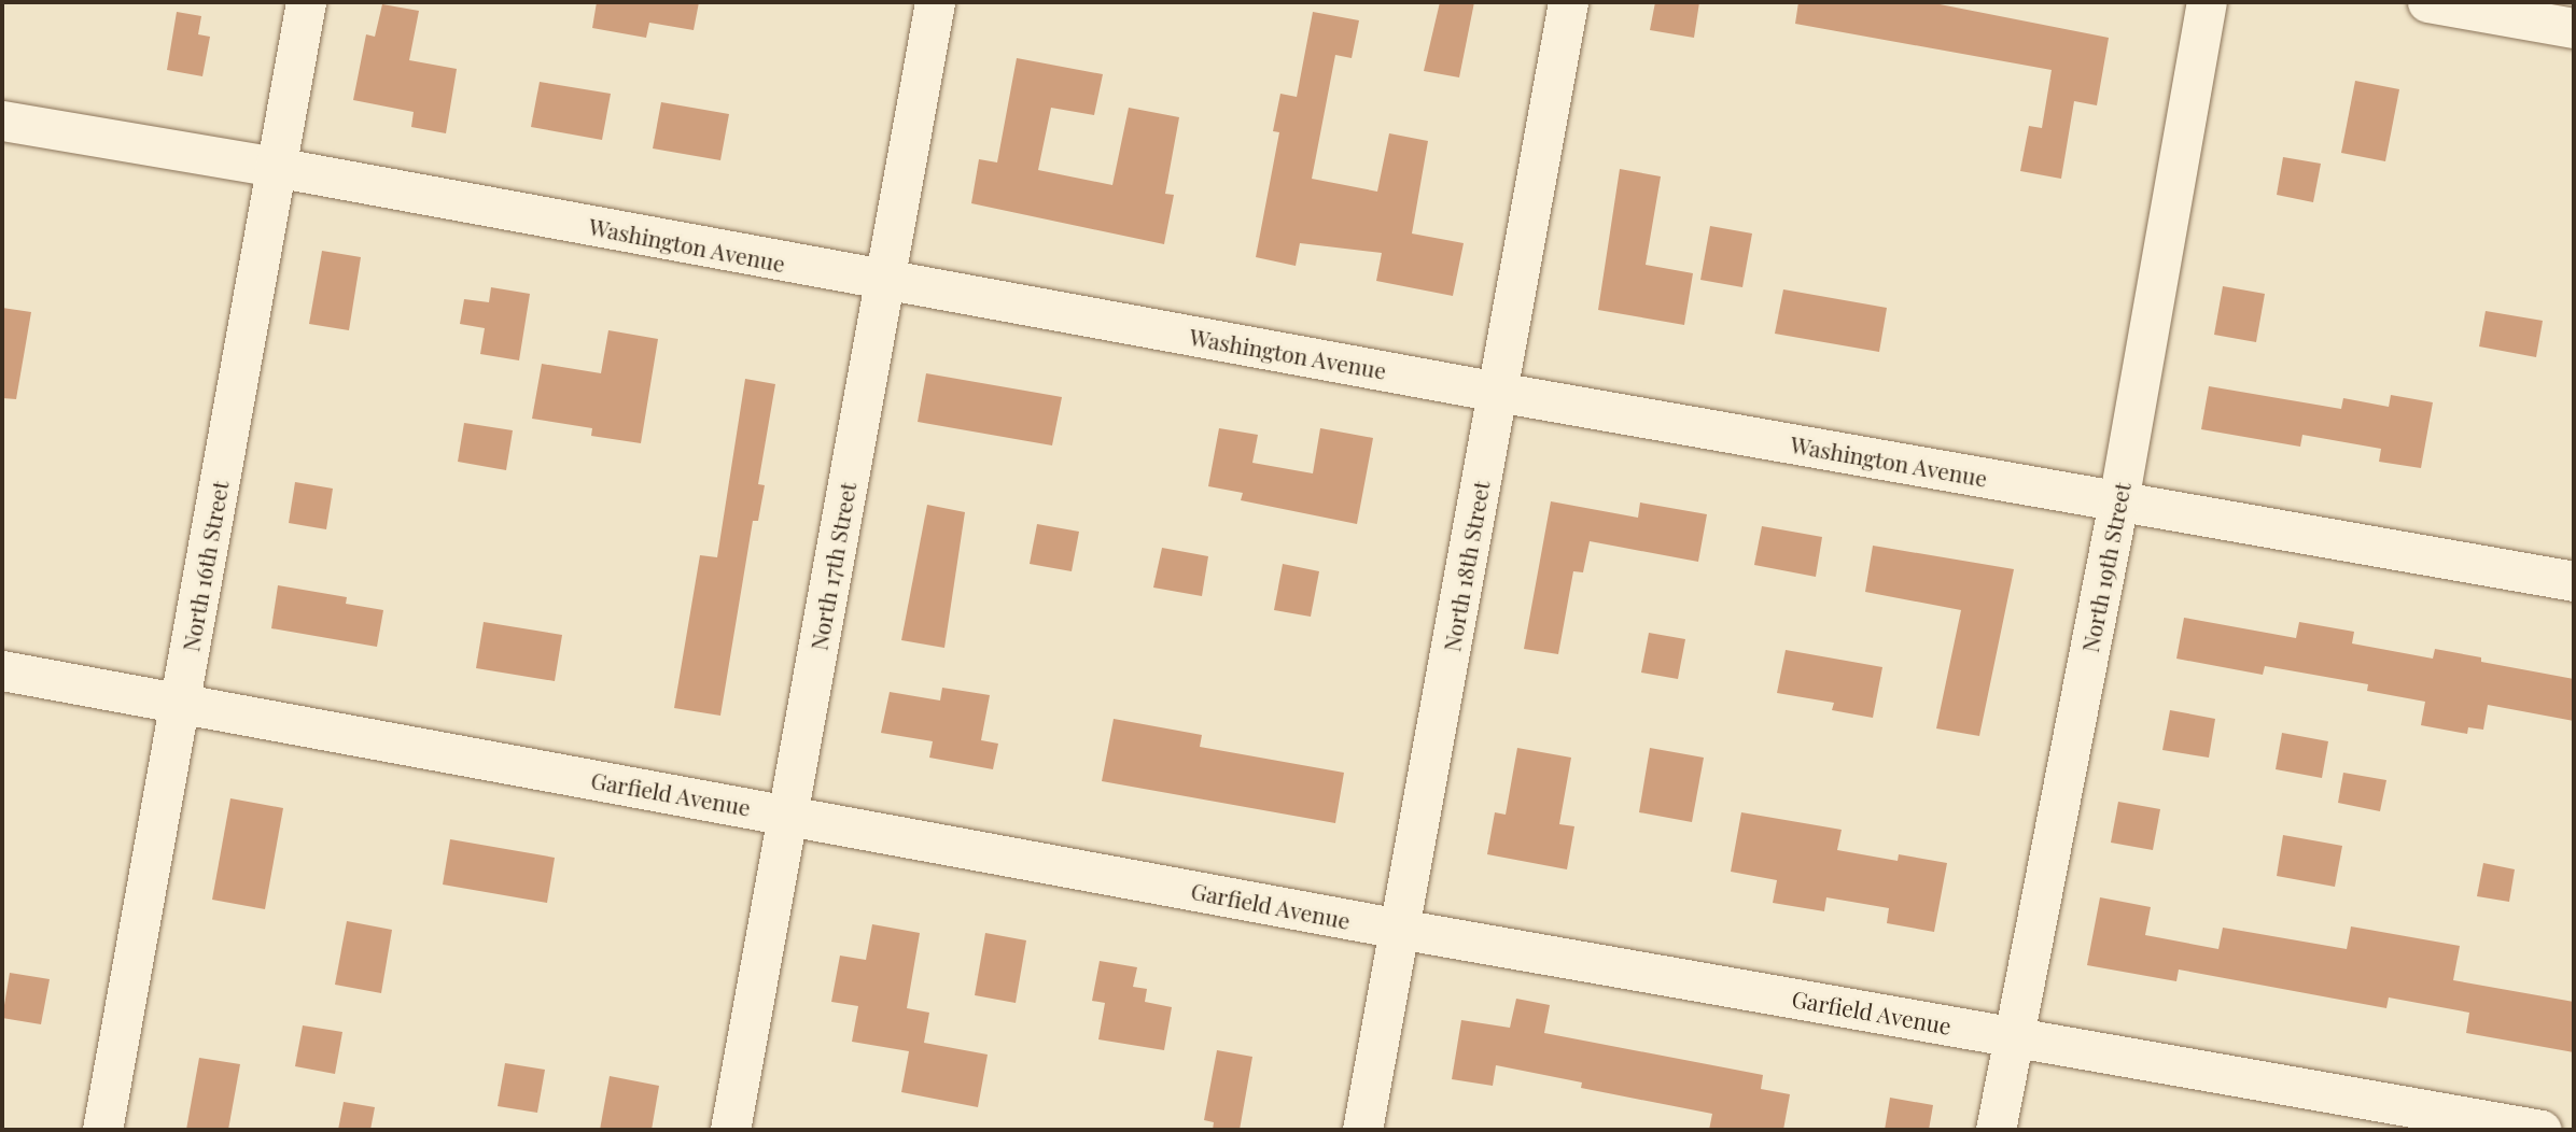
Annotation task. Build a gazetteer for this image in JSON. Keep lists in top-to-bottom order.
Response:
{
  "streets": {
    "street": [
      "Washington Avenue",
      "North 16th Street",
      "North 17th Street",
      "North 18th Street",
      "North 19th Street",
      "Garfield Avenue"
    ]
  },
  "crossings": [
    ["Washington Avenue", "North 16th Street"],
    ["Washington Avenue", "North 17th Street"],
    ["Washington Avenue", "North 18th Street"],
    ["Washington Avenue", "North 19th Street"],
    ["North 16th Street", "Garfield Avenue"],
    ["North 17th Street", "Garfield Avenue"],
    ["North 18th Street", "Garfield Avenue"],
    ["North 19th Street", "Garfield Avenue"]
  ]
}
